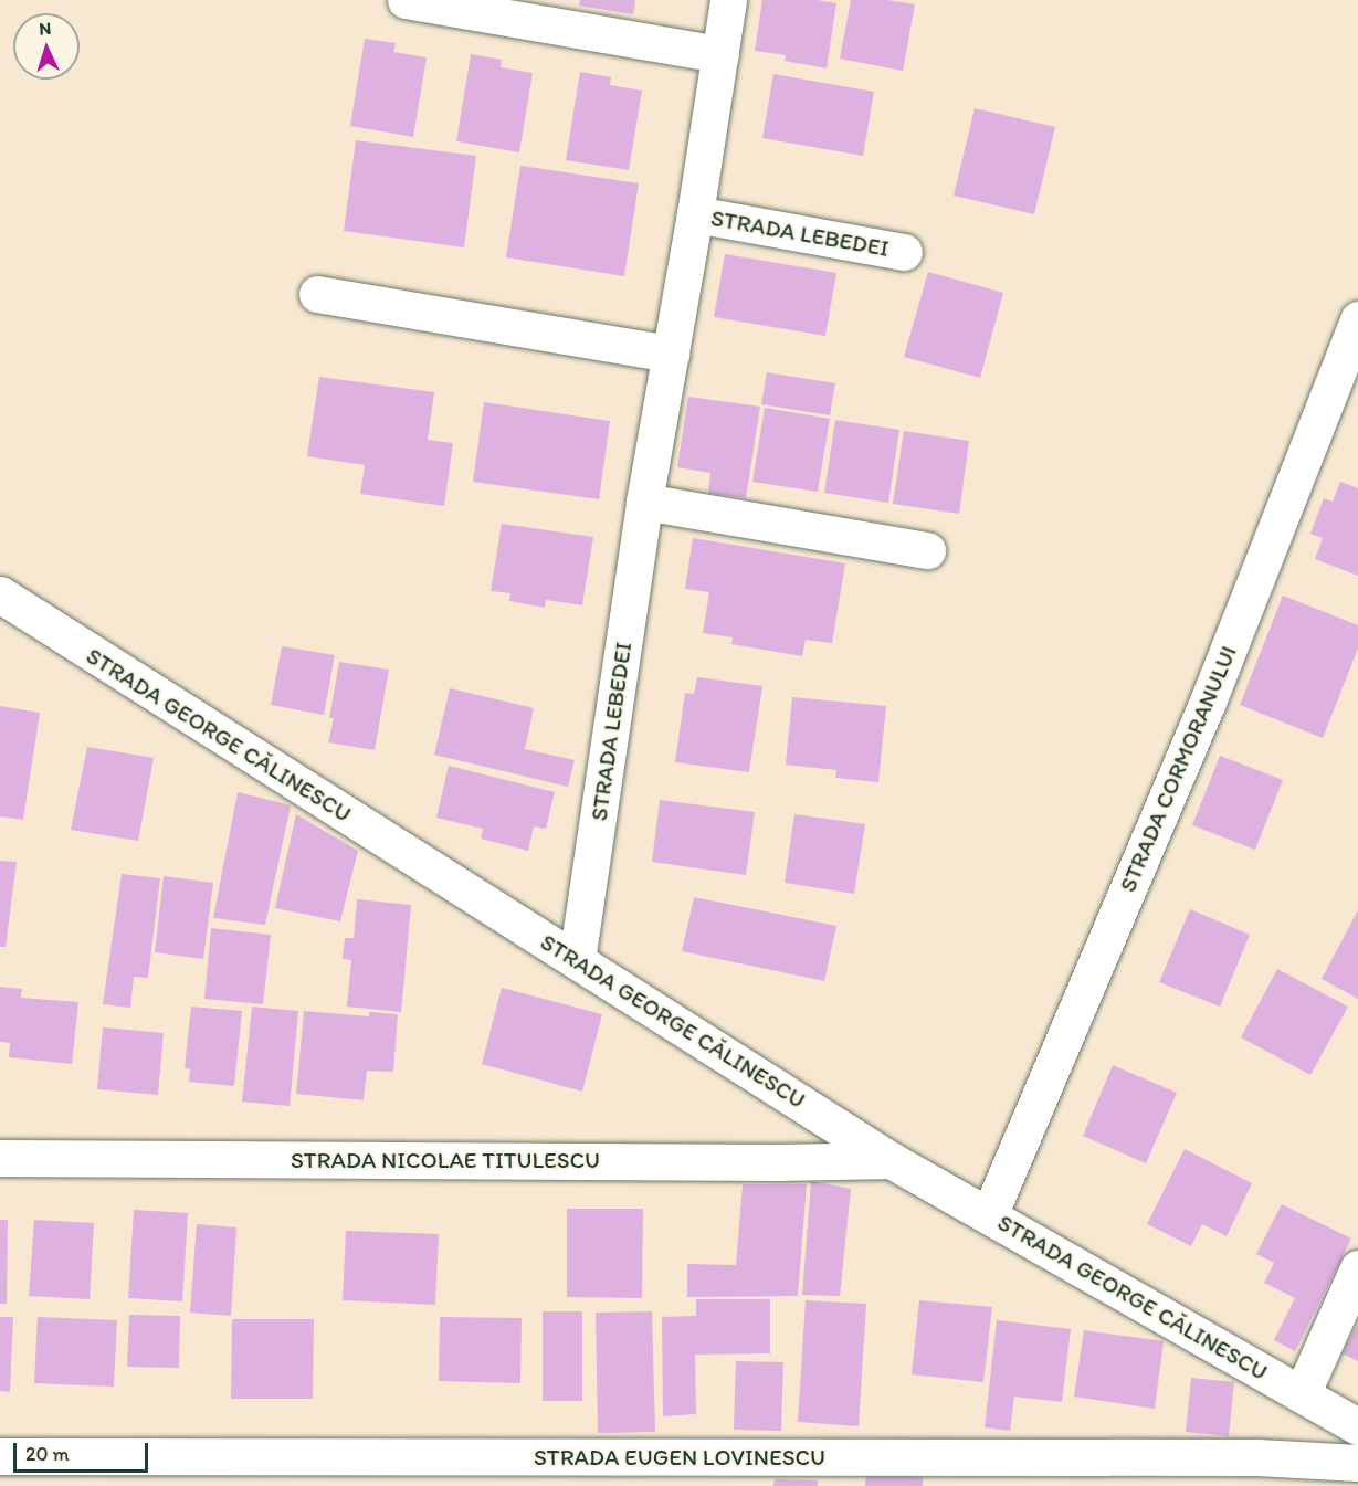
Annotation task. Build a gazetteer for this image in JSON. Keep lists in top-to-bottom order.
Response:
{
  "streets": {
    "street": [
      "STRADA LEBEDEI",
      "STRADA GEORGE CĂLINESCU",
      "STRADA CORMORANULUI",
      "STRADA NICOLAE TITULESCU",
      "STRADA EUGEN LOVINESCU"
    ]
  },
  "crossings": [
    ["STRADA LEBEDEI", "STRADA GEORGE CĂLINESCU"],
    ["STRADA GEORGE CĂLINESCU", "STRADA CORMORANULUI"],
    ["STRADA GEORGE CĂLINESCU", "STRADA NICOLAE TITULESCU"]
  ],
  "scale_bar": "20 m",
  "north": "top"
}
